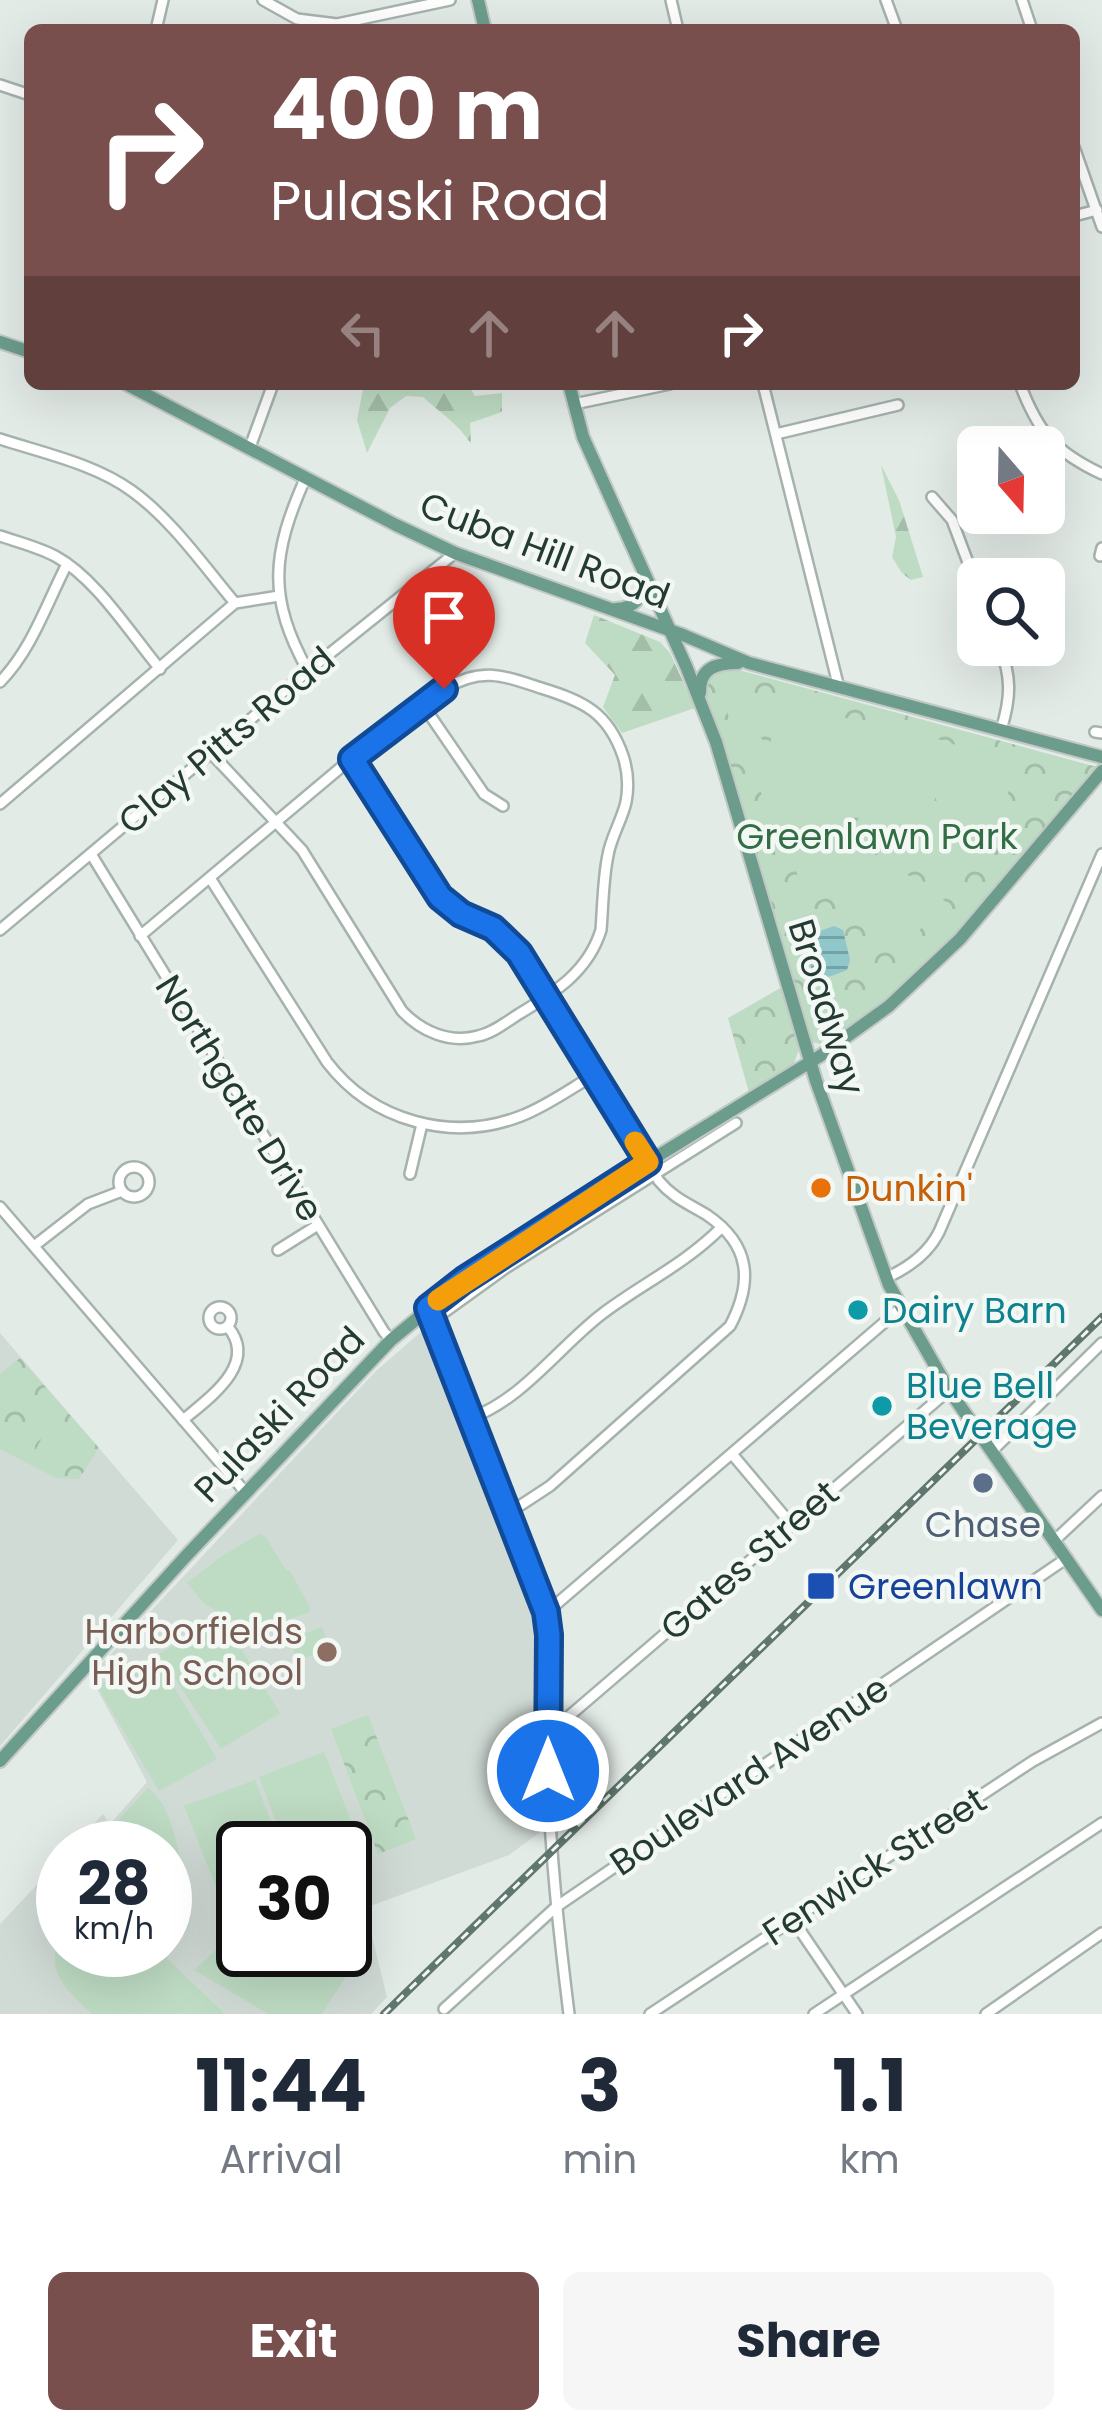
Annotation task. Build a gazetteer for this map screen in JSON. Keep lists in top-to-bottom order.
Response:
{
  "streets": {
    "main road": ["Cuba Hill Road", "Broadway", "Pulaski Road"],
    "street": [
      "Clay Pitts Road",
      "Northgate Drive",
      "Gates Street",
      "Boulevard Avenue",
      "Fenwick Street"
    ]
  },
  "crossings": [
    ["Cuba Hill Road", "Clay Pitts Road"],
    ["Cuba Hill Road", "Broadway"],
    ["Clay Pitts Road", "Northgate Drive"],
    ["Broadway", "Pulaski Road"],
    ["Broadway", "Gates Street"],
    ["Broadway", "Boulevard Avenue"],
    ["Northgate Drive", "Pulaski Road"]
  ],
  "parks": ["Greenlawn Park"],
  "places": {
    "other": [
      "Dunkin'",
      "Dairy Barn",
      "Blue Bell Beverage",
      "Chase",
      "Harborfields High School"
    ],
    "transit": ["Greenlawn"]
  },
  "north": "bottom",
  "page": {
    "turn": ["400 m", "Pulaski Road"],
    "speed": "28 km/h",
    "limit": "30",
    "eta": [
      "11:44",
      "Arrival",
      "3",
      "min",
      "1.1",
      "km"
    ],
    "buttons": ["Exit", "Share"]
  }
}
